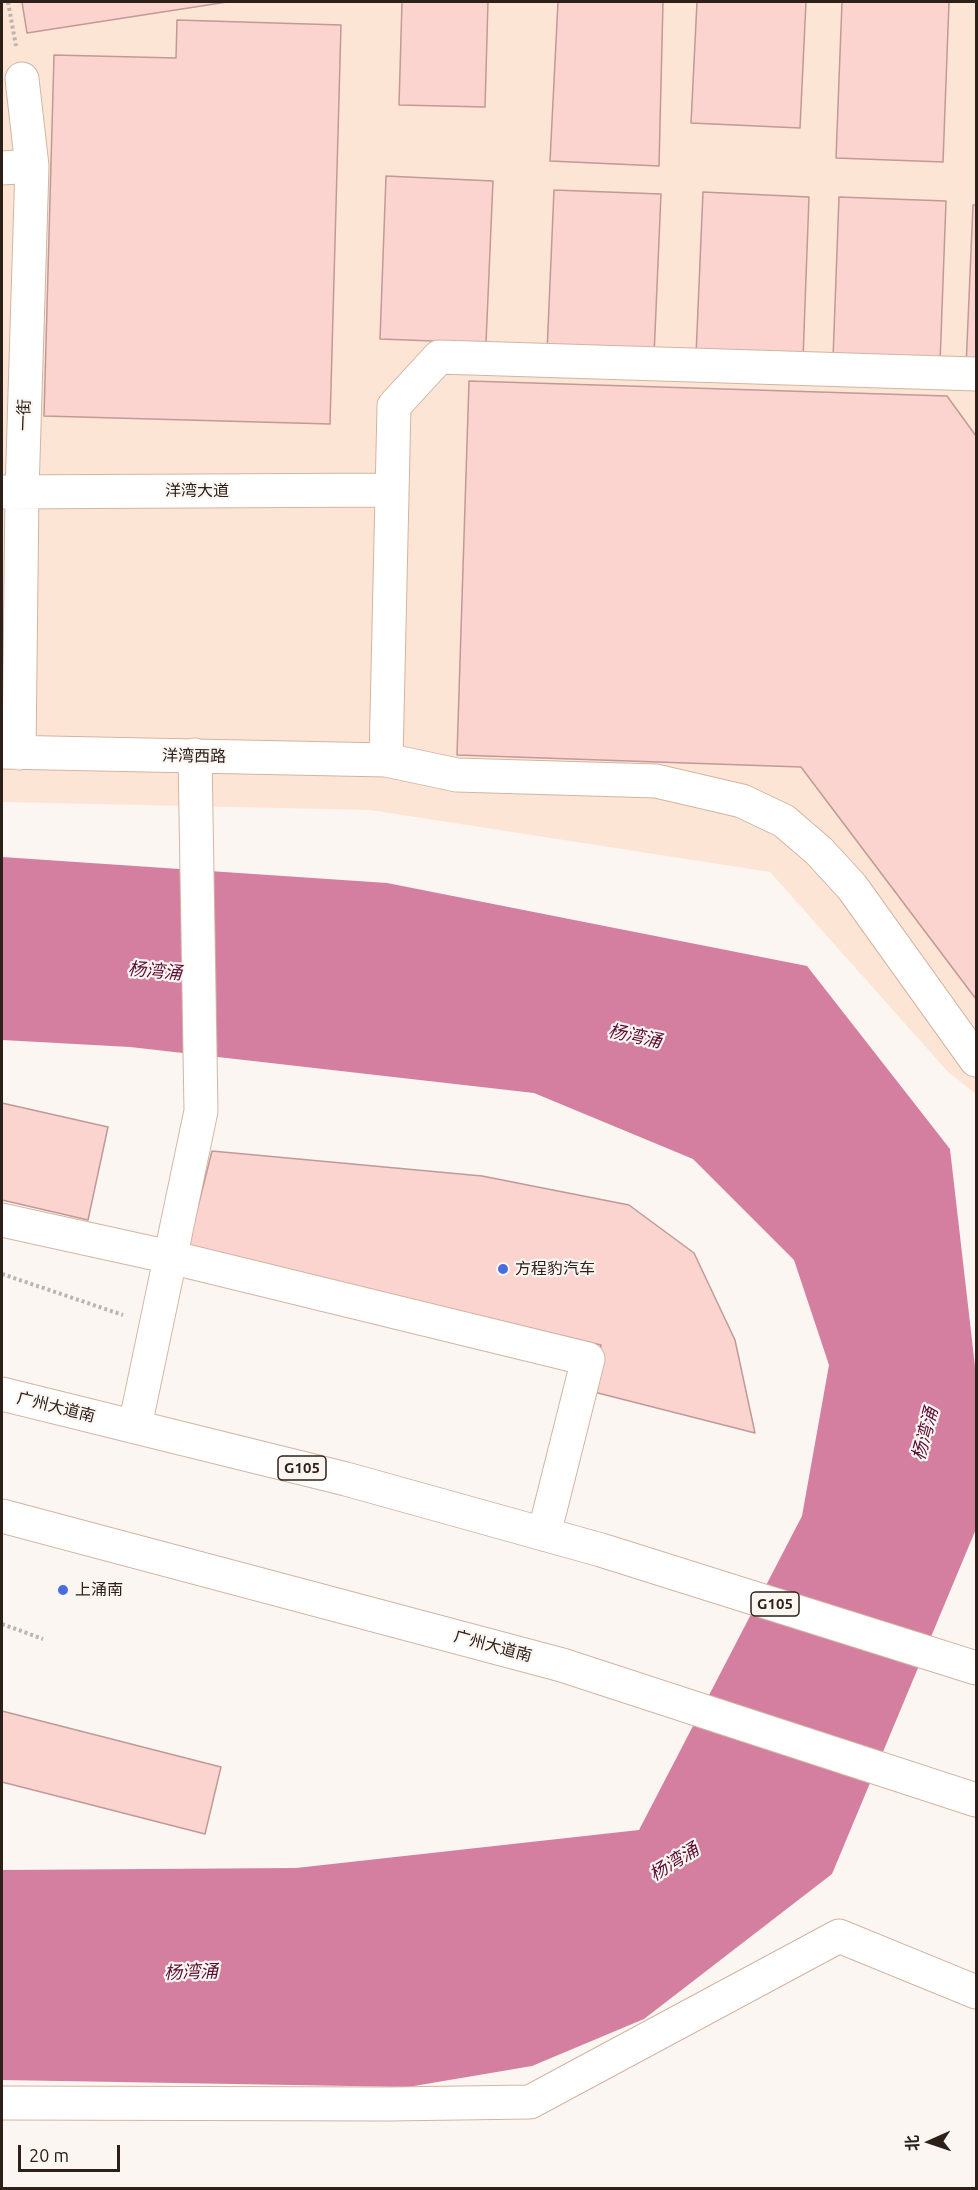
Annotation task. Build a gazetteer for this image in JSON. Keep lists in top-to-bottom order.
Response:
{
  "streets": {
    "main road": [
      "一街",
      "洋湾大道",
      "洋湾西路",
      "广州大道南",
      "G105"
    ]
  },
  "crossings": [
    ["一街", "洋湾大道"],
    ["一街", "洋湾西路"]
  ],
  "water": ["杨湾涌"],
  "places": ["方程豹汽车", "上涌南"],
  "scale_bar": "20 m",
  "north": "left"
}
